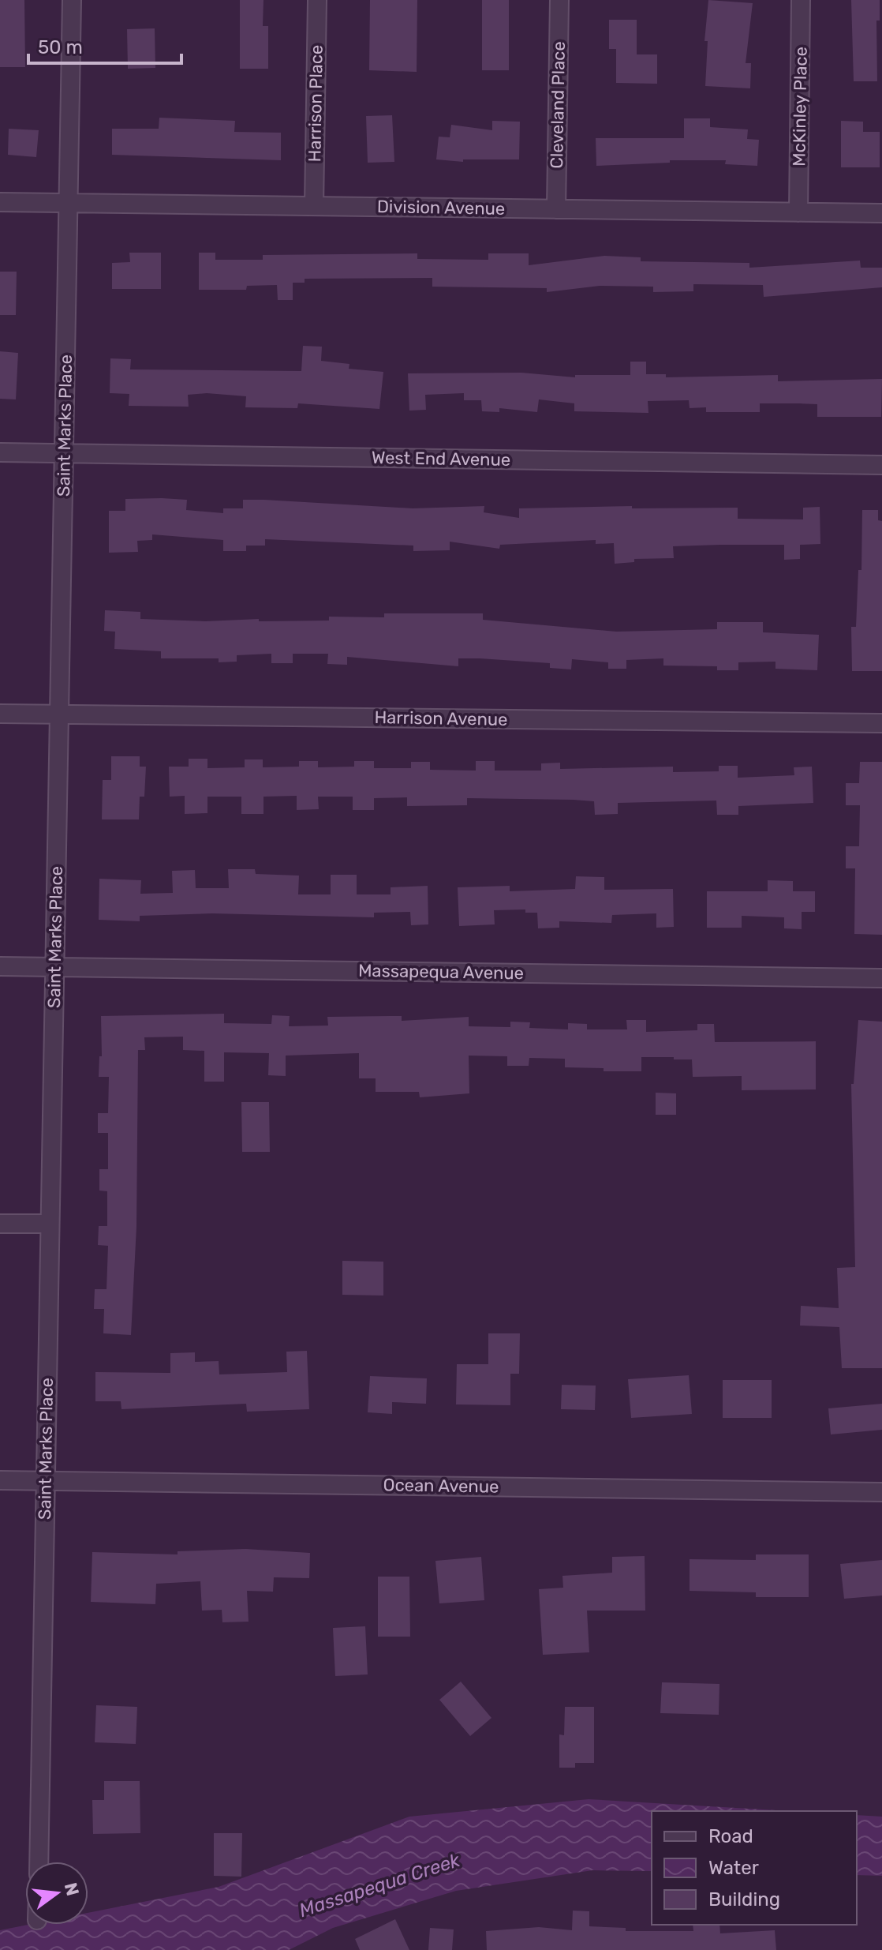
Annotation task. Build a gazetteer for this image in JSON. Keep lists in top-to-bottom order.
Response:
{
  "streets": {
    "street": [
      "Harrison Place",
      "Cleveland Place",
      "McKinley Place",
      "Division Avenue",
      "Saint Marks Place",
      "West End Avenue",
      "Harrison Avenue",
      "Massapequa Avenue",
      "Ocean Avenue"
    ]
  },
  "crossings": [
    ["Harrison Place", "Division Avenue"],
    ["Cleveland Place", "Division Avenue"],
    ["McKinley Place", "Division Avenue"],
    ["Division Avenue", "Saint Marks Place"],
    ["Saint Marks Place", "West End Avenue"],
    ["Saint Marks Place", "Harrison Avenue"],
    ["Saint Marks Place", "Massapequa Avenue"],
    ["Saint Marks Place", "Ocean Avenue"]
  ],
  "water": ["Massapequa Creek"],
  "legend": ["Road", "Water", "Building"],
  "scale_bar": "50 m",
  "north": "right"
}
